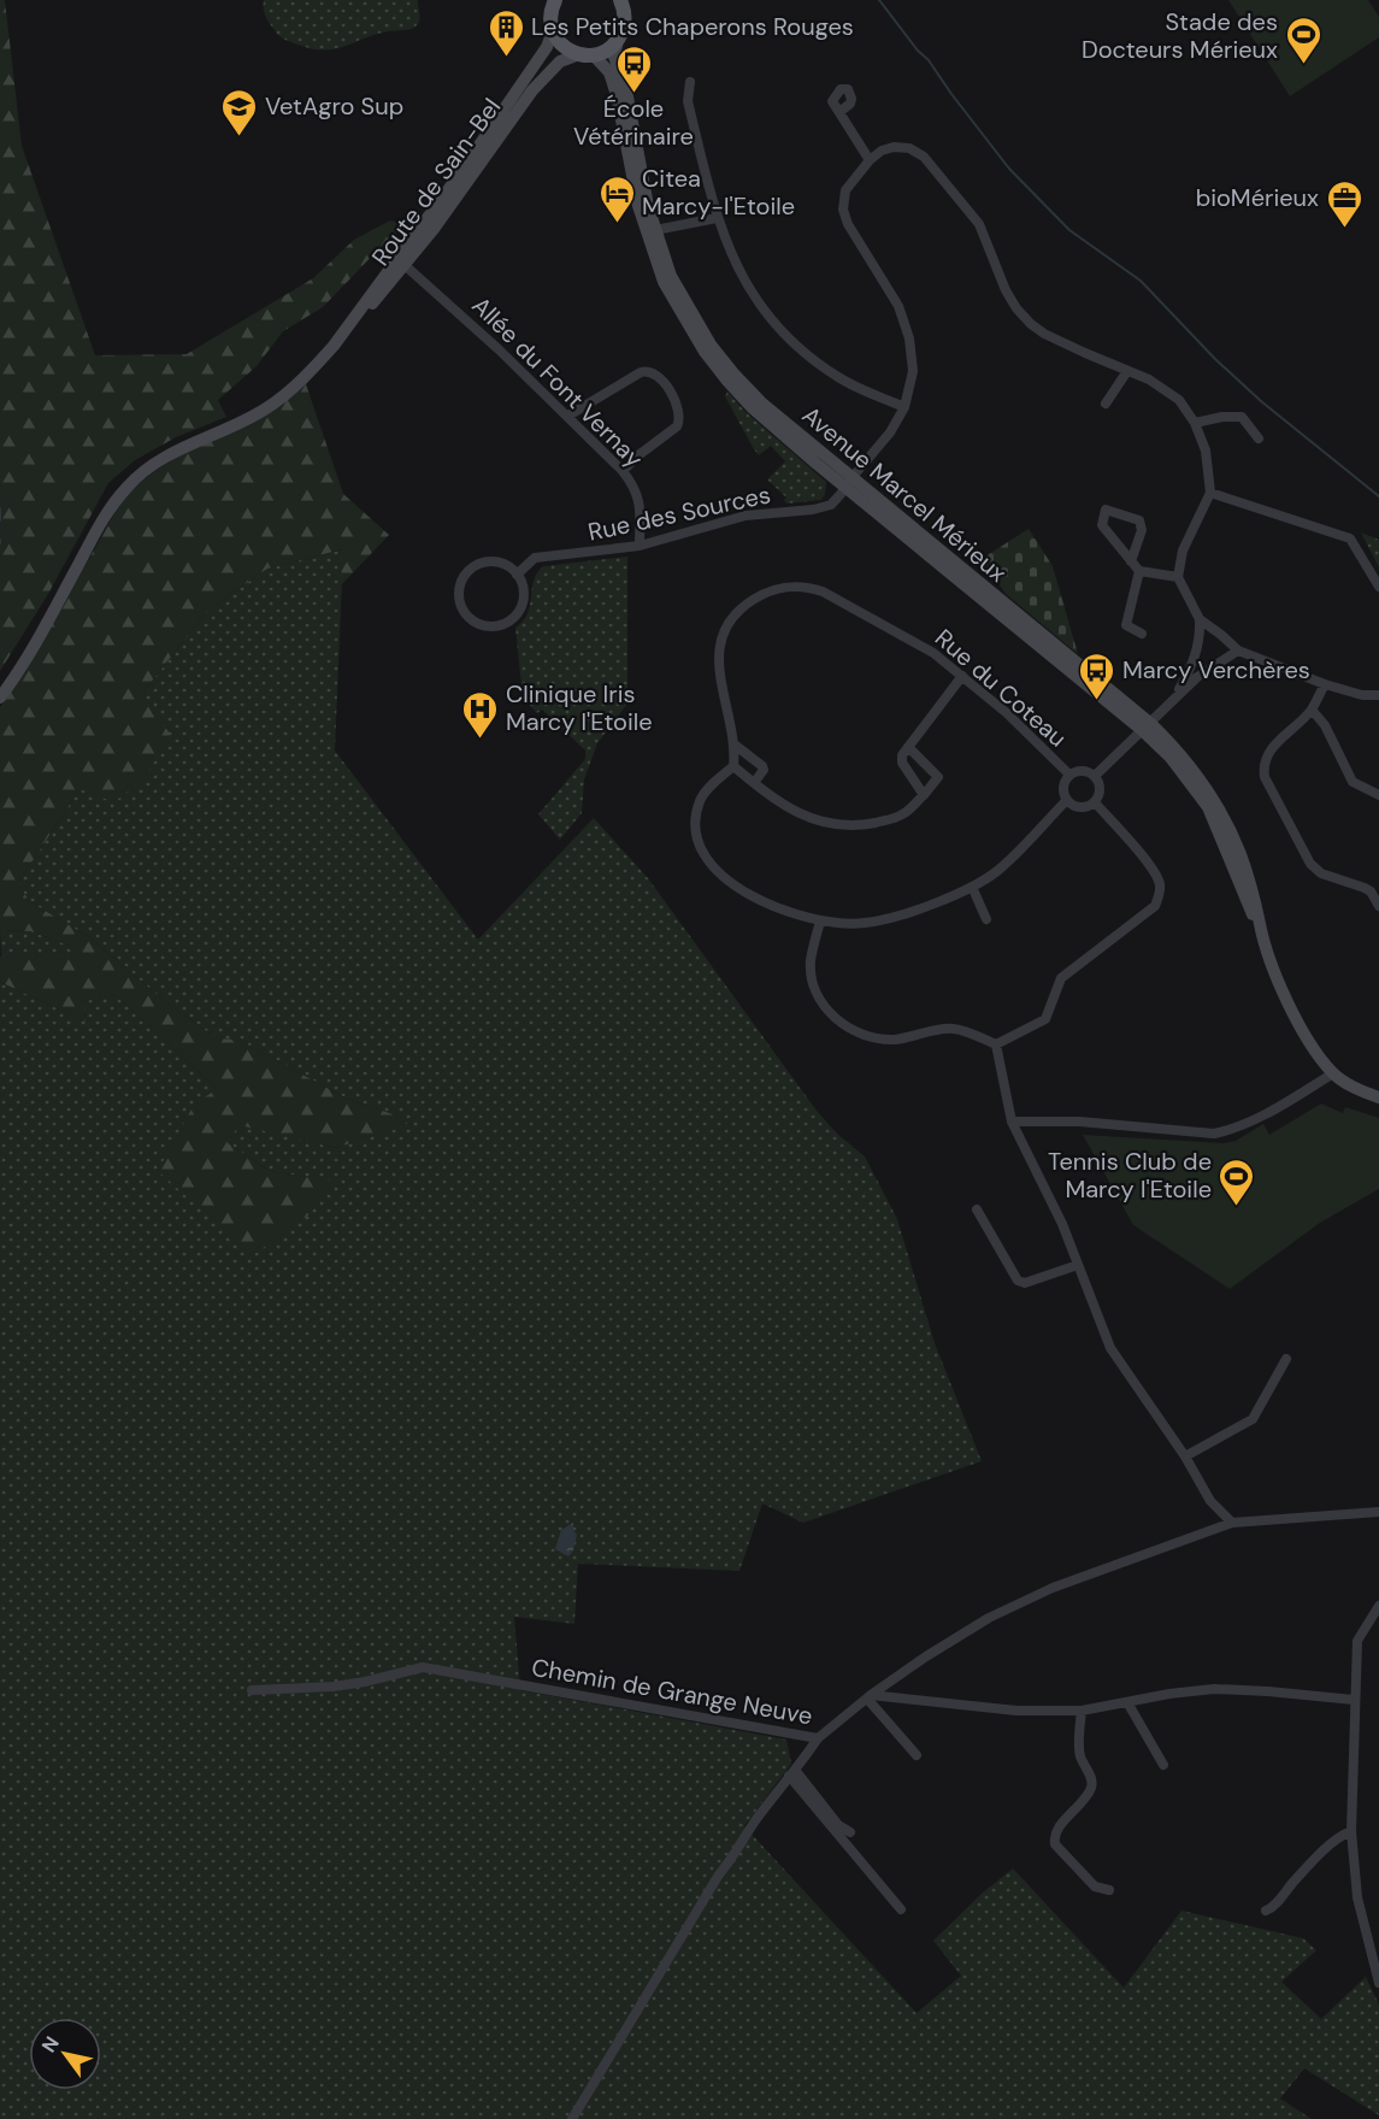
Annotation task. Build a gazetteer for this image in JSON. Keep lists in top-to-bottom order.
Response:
{
  "streets": {
    "main road": ["Route de Sain-Bel", "Avenue Marcel Mérieux"],
    "street": [
      "Allée du Font Vernay",
      "Rue des Sources",
      "Rue du Coteau",
      "Chemin de Grange Neuve"
    ]
  },
  "crossings": [
    ["Route de Sain-Bel", "Allée du Font Vernay"],
    ["Route de Sain-Bel", "Avenue Marcel Mérieux"],
    ["Allée du Font Vernay", "Rue des Sources"],
    ["Avenue Marcel Mérieux", "Rue des Sources"]
  ],
  "places": {
    "building": ["Les Petits Chaperons Rouges"],
    "sports": ["Stade des Docteurs Mérieux", "Tennis Club de Marcy l'Etoile"],
    "bus stop": ["École Vétérinaire", "Marcy Verchères"],
    "school or university": ["VetAgro Sup"],
    "hotel": ["Citea Marcy-l'Etoile"],
    "office": ["bioMérieux"],
    "hospital": ["Clinique Iris Marcy l'Etoile"]
  },
  "north": "top left"
}
